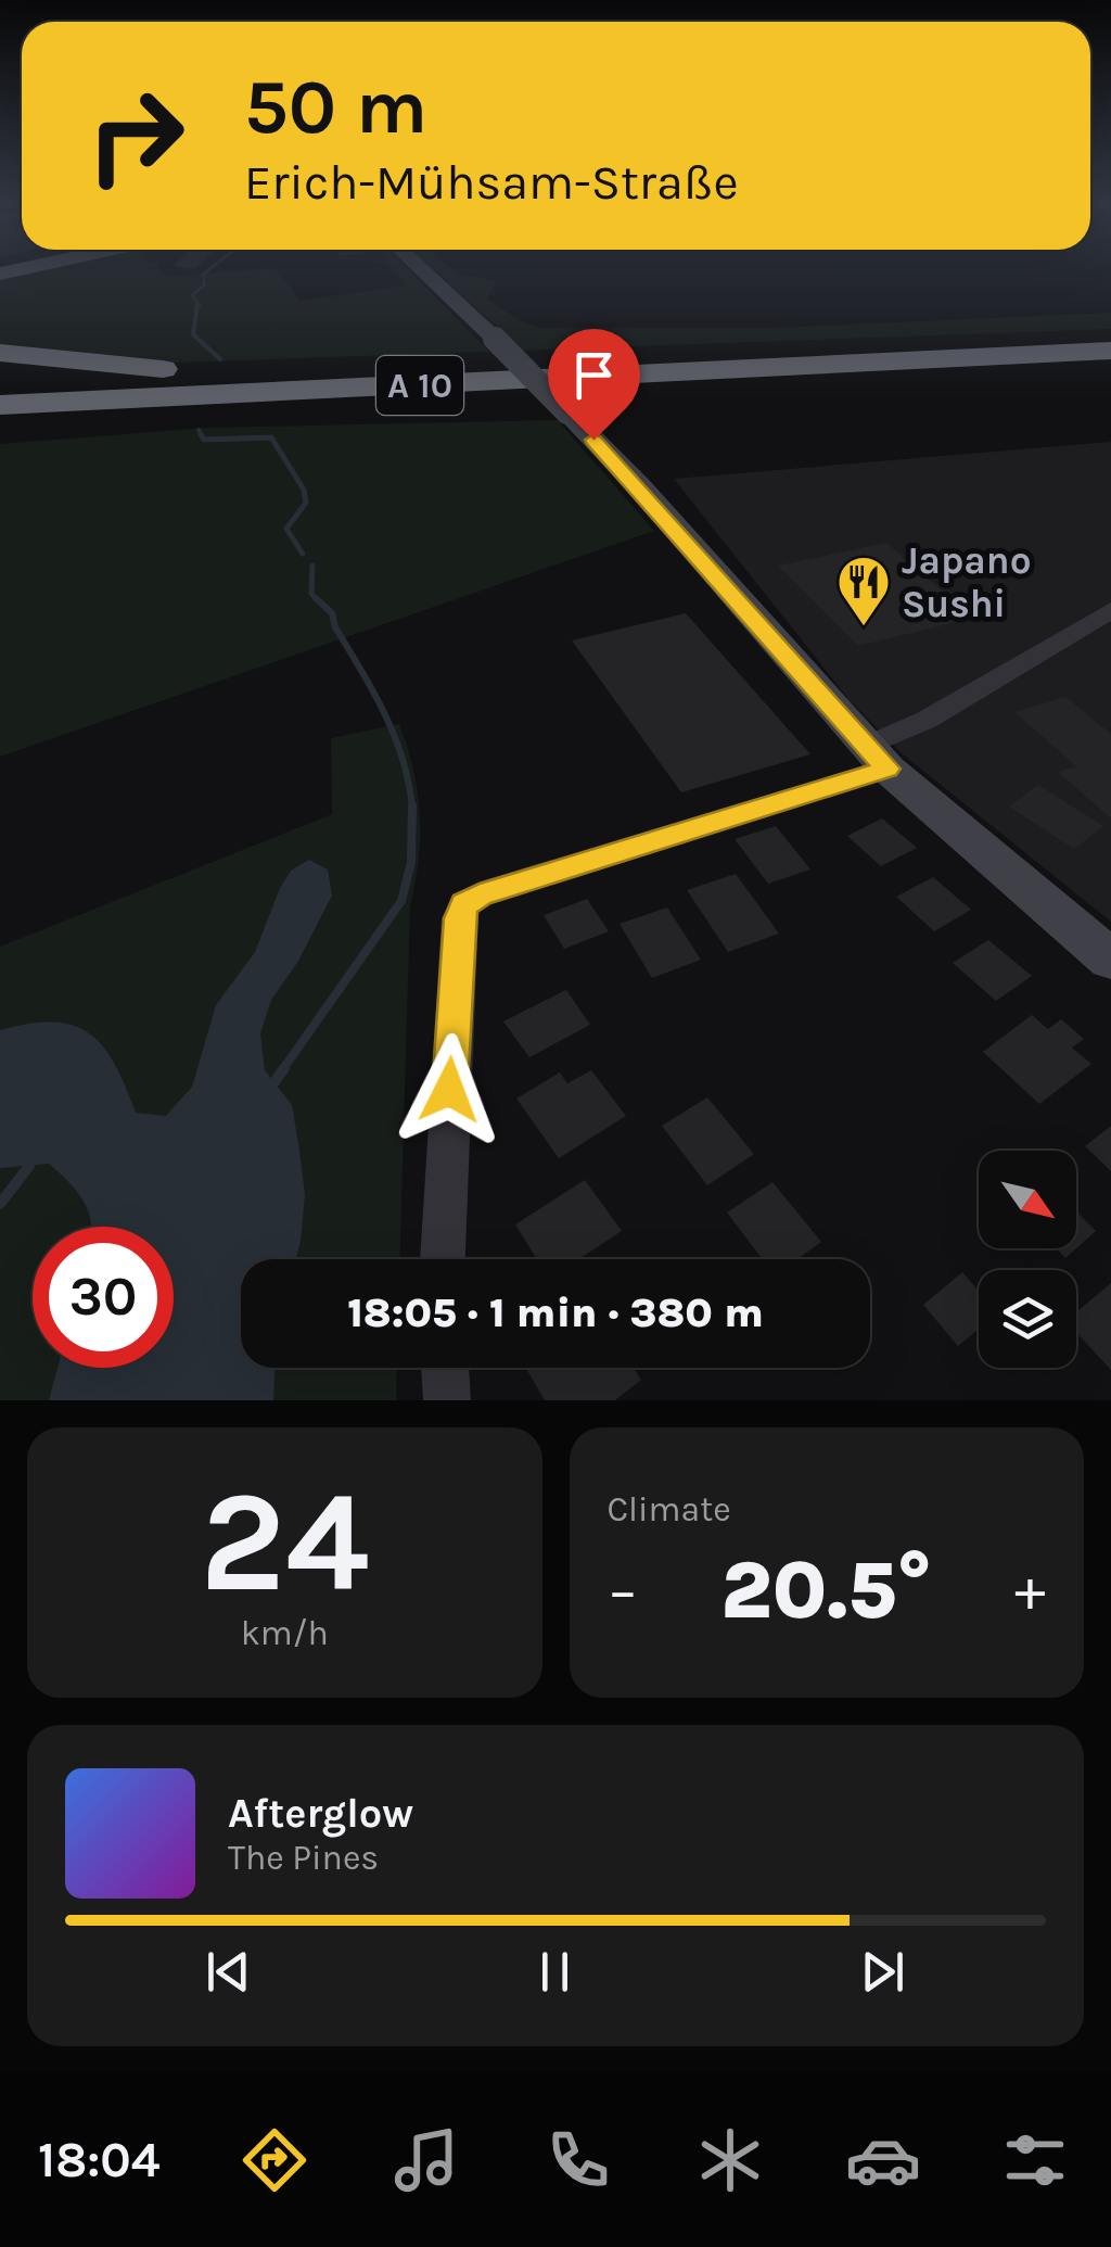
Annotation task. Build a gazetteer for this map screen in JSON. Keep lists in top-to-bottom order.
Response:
{
  "streets": {
    "highway": ["A 10"]
  },
  "places": {
    "restaurant": ["Japano Sushi"]
  },
  "north": "bottom right",
  "page": {
    "turn": ["50 m", "Erich-Mühsam-Straße"],
    "limit": "30",
    "trip": "18:05 · 1 min · 380 m",
    "tile": [
      ["24", "km/h"],
      "Climate"
    ],
    "heat": ["−", "20.5°", "+"],
    "song": ["Afterglow", "The Pines"],
    "tabs": "18:04"
  }
}
